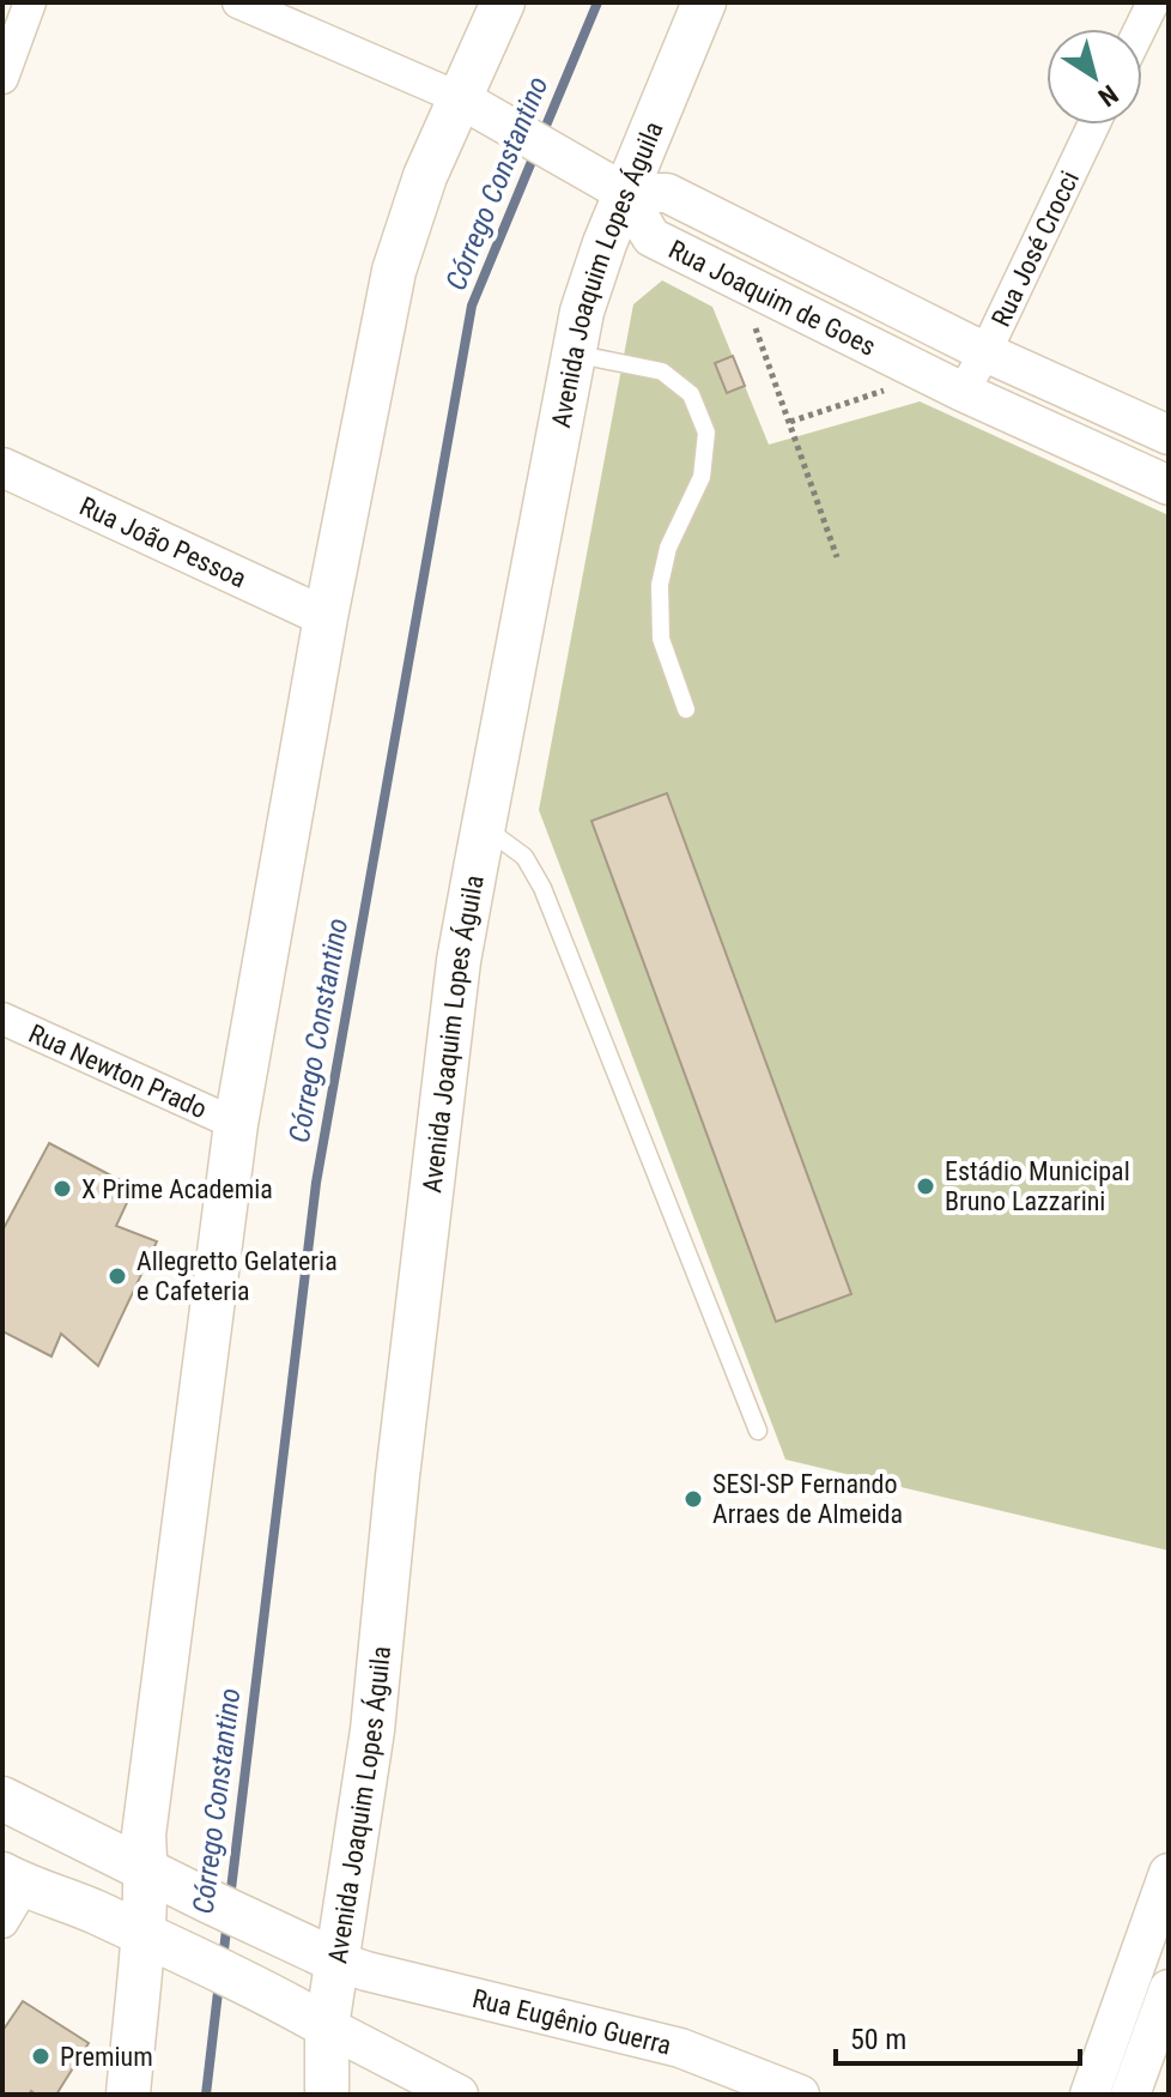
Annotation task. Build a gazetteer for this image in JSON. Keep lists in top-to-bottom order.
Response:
{
  "streets": {
    "main road": ["Avenida Joaquim Lopes Águila"],
    "street": [
      "Rua José Crocci",
      "Rua Joaquim de Goes",
      "Rua João Pessoa",
      "Rua Newton Prado",
      "Rua Eugênio Guerra"
    ]
  },
  "crossings": [
    ["Rua José Crocci", "Rua Joaquim de Goes"],
    ["Avenida Joaquim Lopes Águila", "Rua Joaquim de Goes"],
    ["Avenida Joaquim Lopes Águila", "Rua Eugênio Guerra"]
  ],
  "water": ["Córrego Constantino"],
  "places": [
    "Estádio Municipal Bruno Lazzarini",
    "X Prime Academia",
    "Allegretto Gelateria e Cafeteria",
    "SESI-SP Fernando Arraes de Almeida",
    "Premium"
  ],
  "scale_bar": "50 m",
  "north": "bottom right"
}
